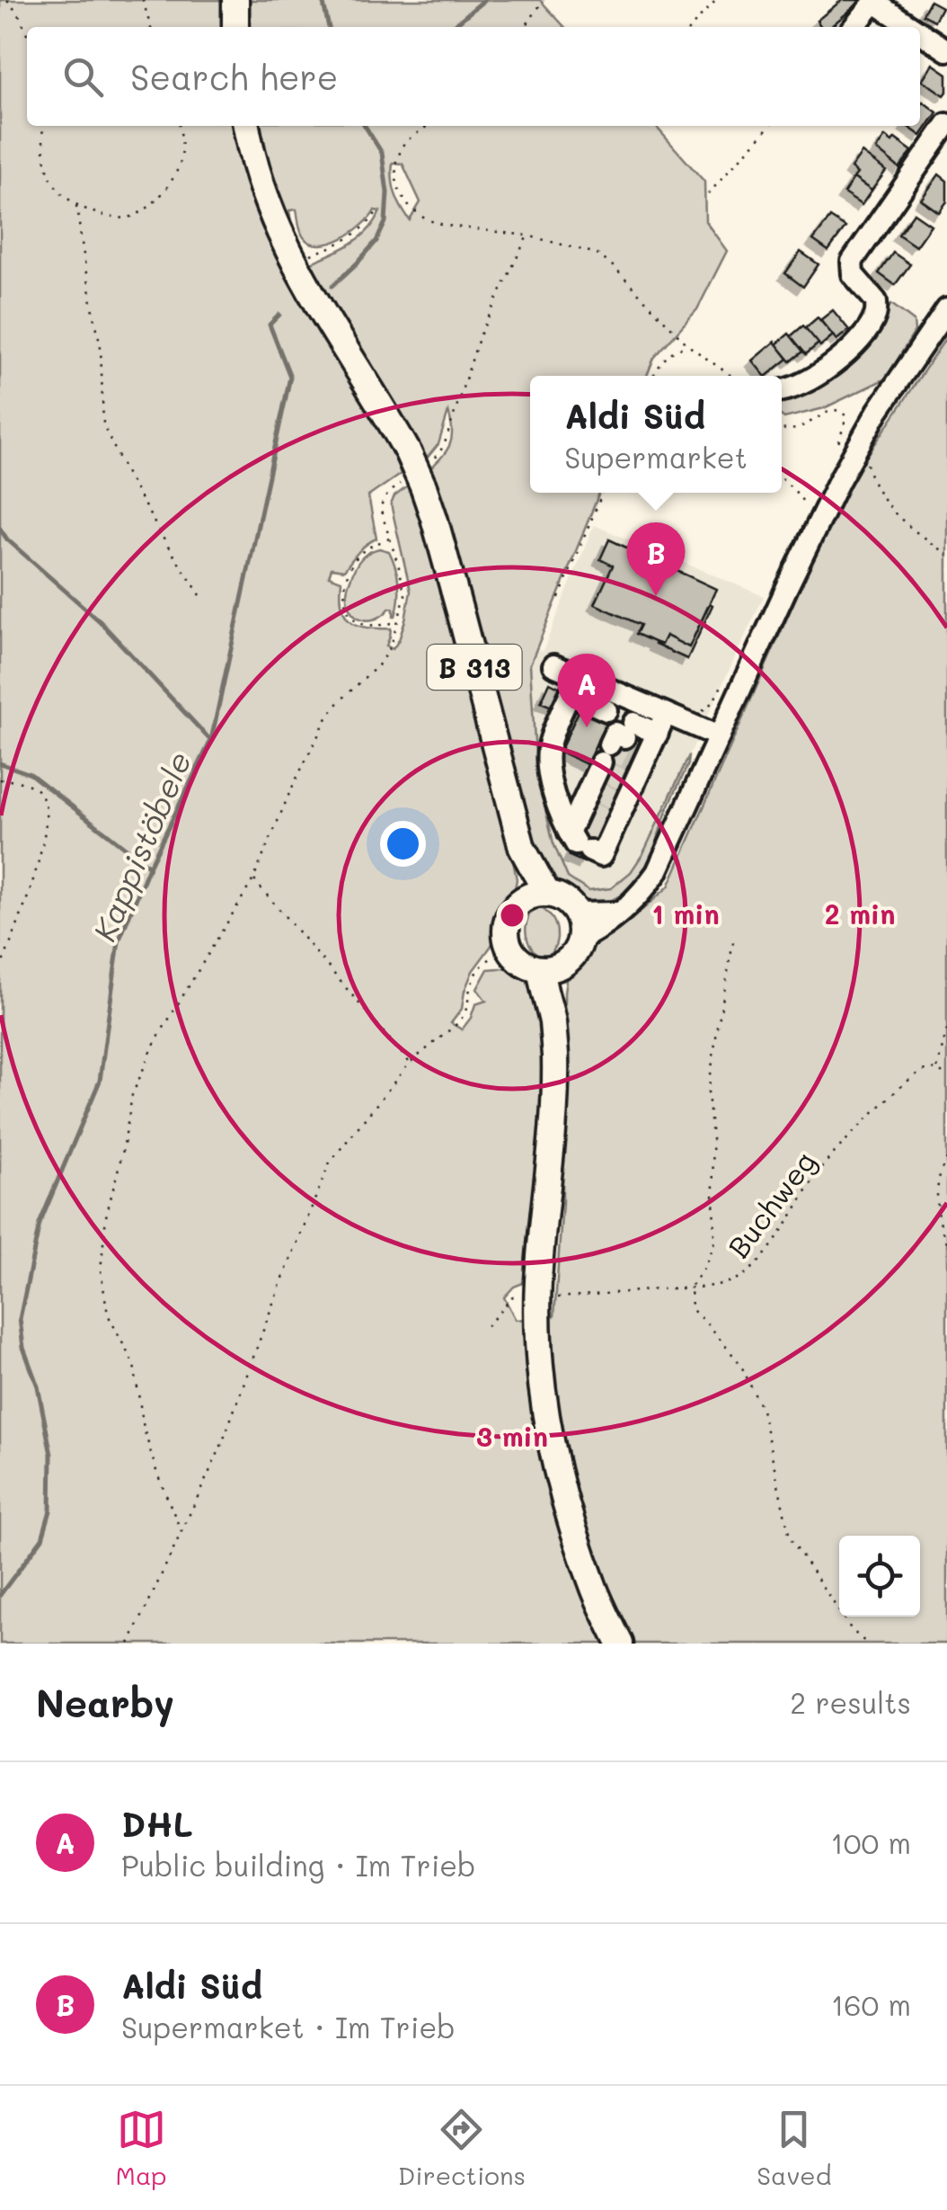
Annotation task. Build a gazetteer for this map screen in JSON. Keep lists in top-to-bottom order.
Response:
{
  "streets": {
    "main road": ["B 313"],
    "path": ["Buchweg"]
  },
  "water": ["Kappistöbele"],
  "page": {
    "search": "Search here",
    "popup": ["Aldi Süd", "Supermarket"],
    "pins": ["B", "A"],
    "heading": ["Nearby", "2 results"],
    "list": [
      {
        "mark": "A",
        "name": "DHL",
        "note": "Public building · Im Trieb",
        "value": "100 m"
      },
      {
        "mark": "B",
        "name": "Aldi Süd",
        "note": "Supermarket · Im Trieb",
        "value": "160 m"
      }
    ],
    "nav": ["Map", "Directions", "Saved"]
  },
  "rings": ["1 min", "2 min", "3 min"]
}
